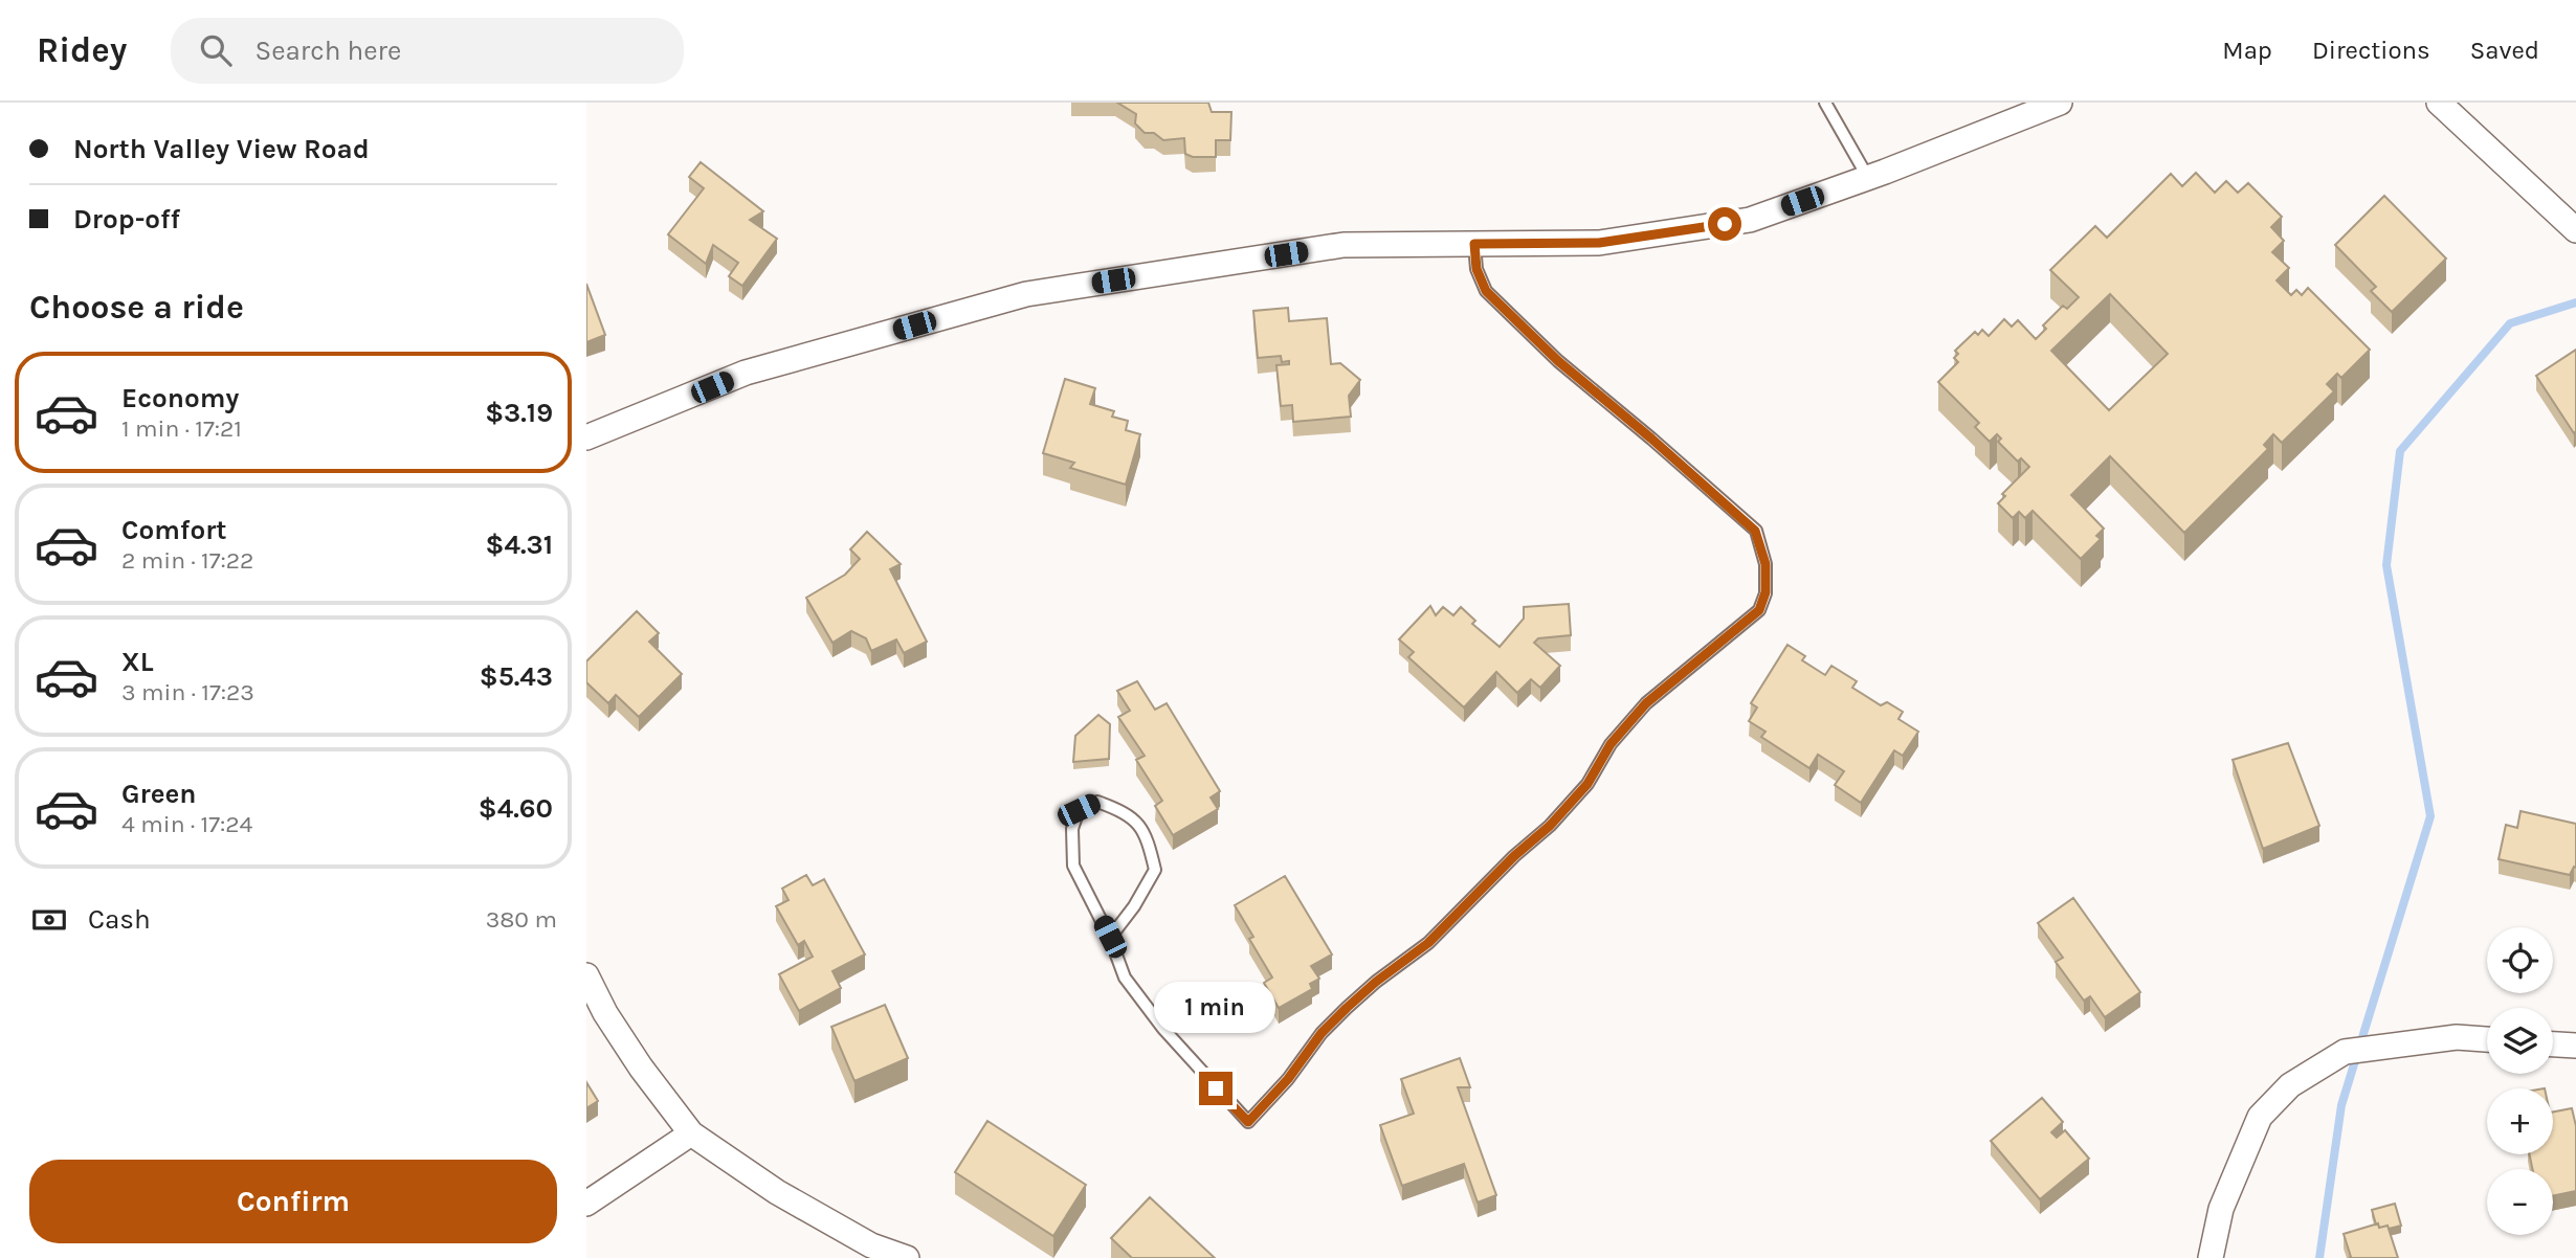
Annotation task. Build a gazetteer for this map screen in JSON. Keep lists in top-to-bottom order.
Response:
{
  "page": {
    "header": "Ridey",
    "search": "Search here",
    "nav": ["Map", "Directions", "Saved"],
    "banner": ["North Valley View Road", "Drop-off"],
    "heading": "Choose a ride",
    "list": [
      {
        "name": "Economy",
        "note": "1 min · 17:21",
        "value": "$3.19"
      },
      {
        "name": "Comfort",
        "note": "2 min · 17:22",
        "value": "$4.31"
      },
      {
        "name": "XL",
        "note": "3 min · 17:23",
        "value": "$5.43"
      },
      {
        "name": "Green",
        "note": "4 min · 17:24",
        "value": "$4.60"
      }
    ],
    "pay": ["Cash", "380 m"],
    "map_buttons": ["+", "−"],
    "bubble": "1 min",
    "buttons": "Confirm"
  }
}
